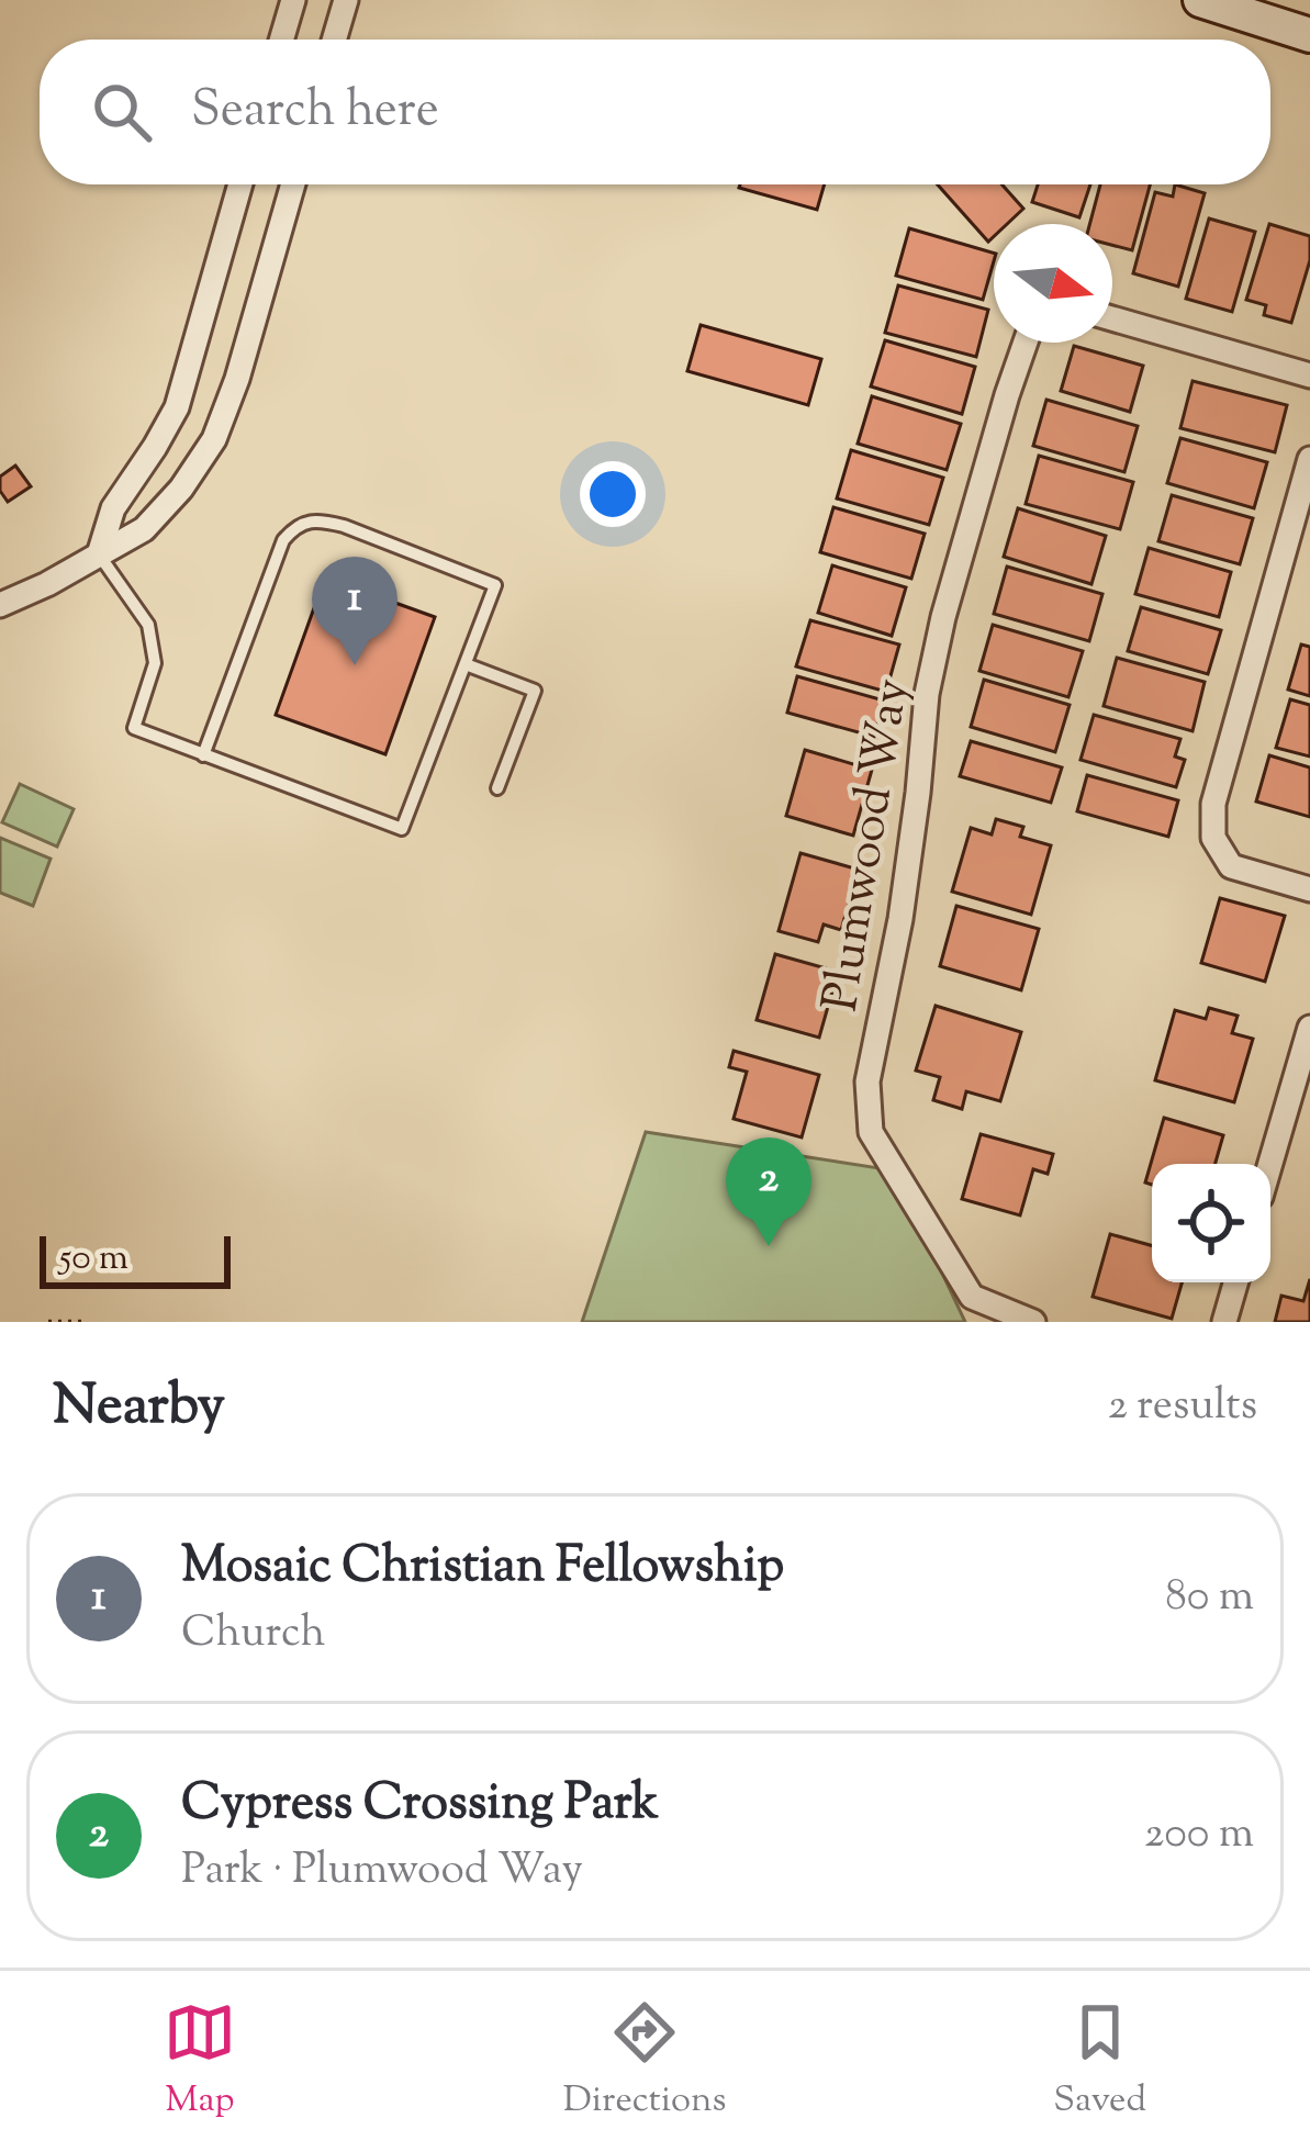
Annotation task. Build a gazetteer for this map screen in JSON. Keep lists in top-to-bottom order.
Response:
{
  "streets": {
    "street": ["Plumwood Way"]
  },
  "scale_bar": "50 m",
  "north": "right",
  "page": {
    "search": "Search here",
    "pins": ["1", "2"],
    "scale": "50 m",
    "heading": ["Nearby", "2 results"],
    "list": [
      {
        "mark": "1",
        "name": "Mosaic Christian Fellowship",
        "note": "Church",
        "value": "80 m"
      },
      {
        "mark": "2",
        "name": "Cypress Crossing Park",
        "note": "Park · Plumwood Way",
        "value": "200 m"
      }
    ],
    "nav": ["Map", "Directions", "Saved"]
  }
}
